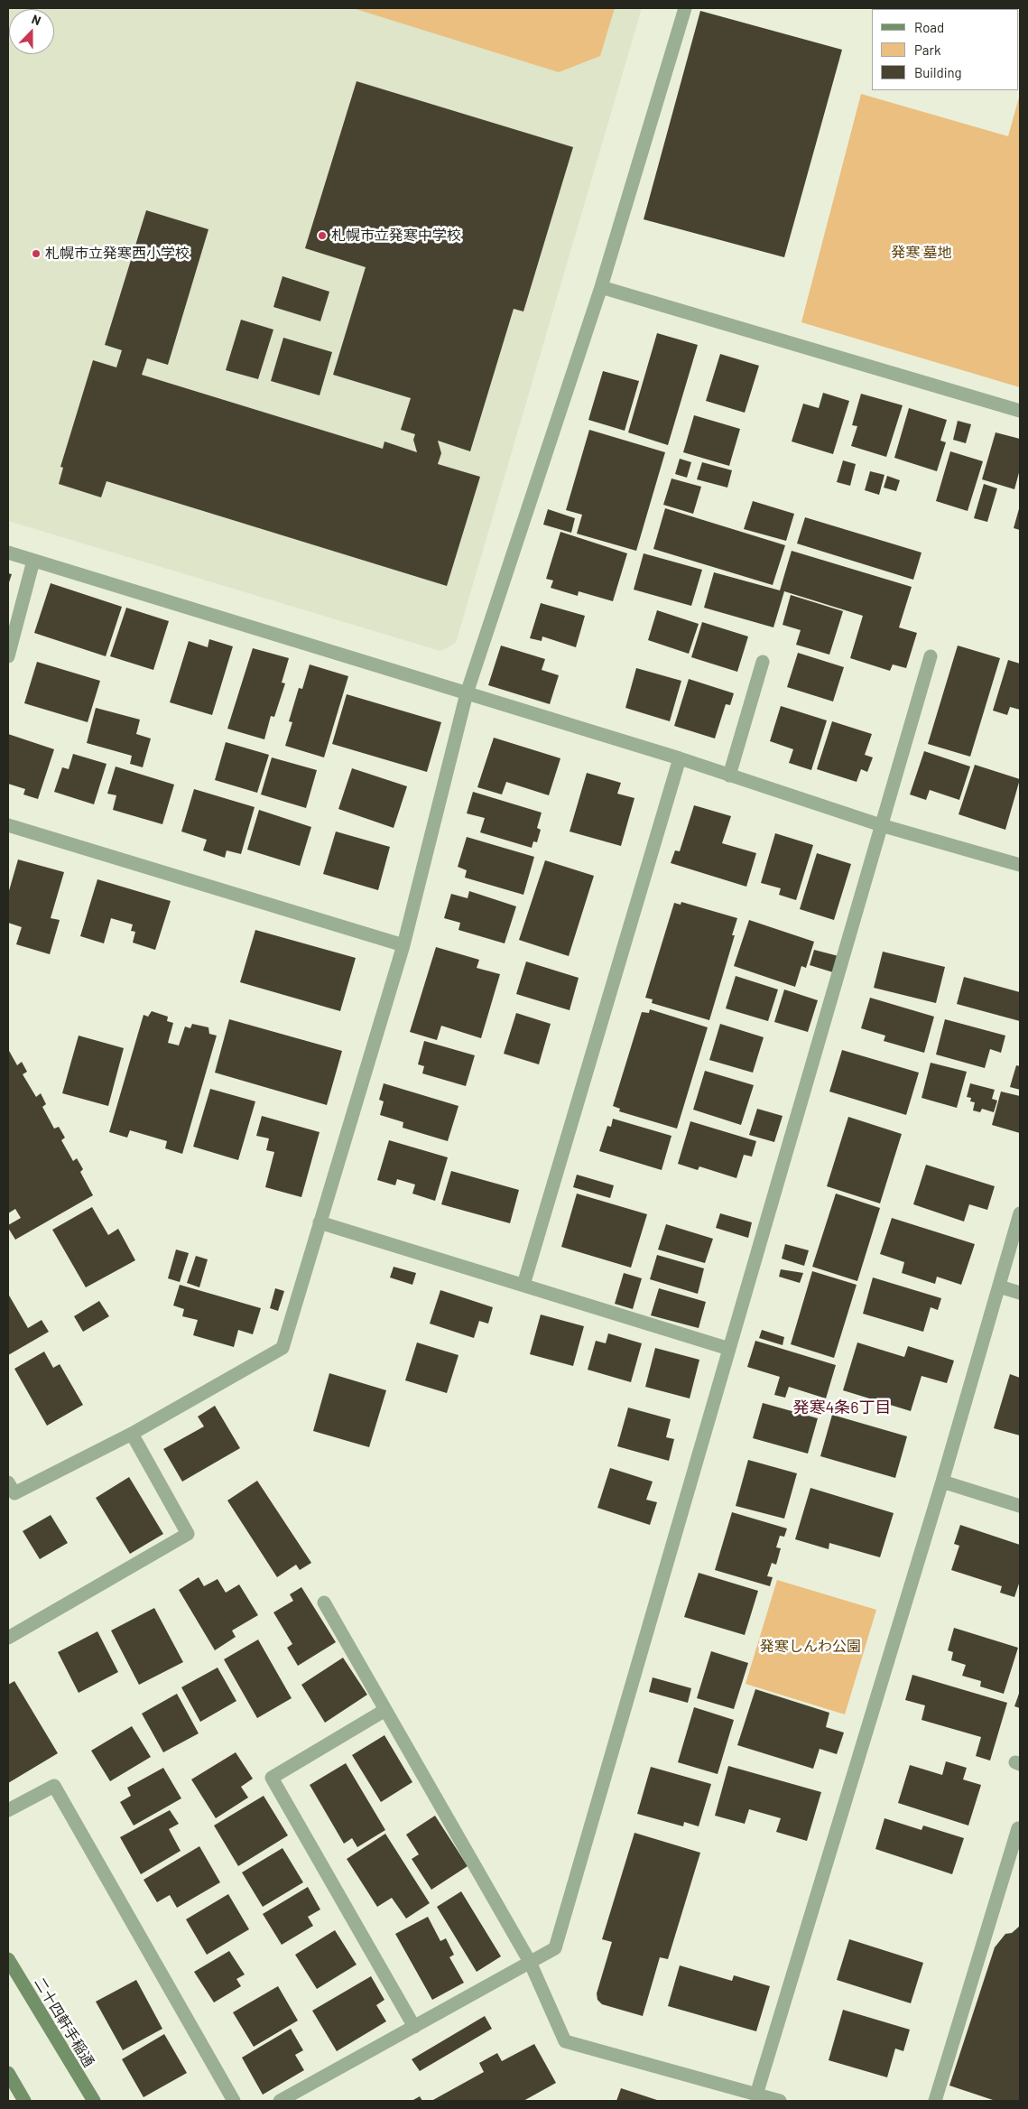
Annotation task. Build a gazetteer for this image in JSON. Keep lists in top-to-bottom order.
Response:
{
  "streets": {
    "street": ["二十四軒手稲通"]
  },
  "districts": ["発寒4条6丁目"],
  "parks": ["発寒 墓地", "発寒しんわ公園"],
  "places": ["札幌市立発寒中学校", "札幌市立発寒西小学校"],
  "legend": ["Road", "Park", "Building"],
  "north": "top"
}
